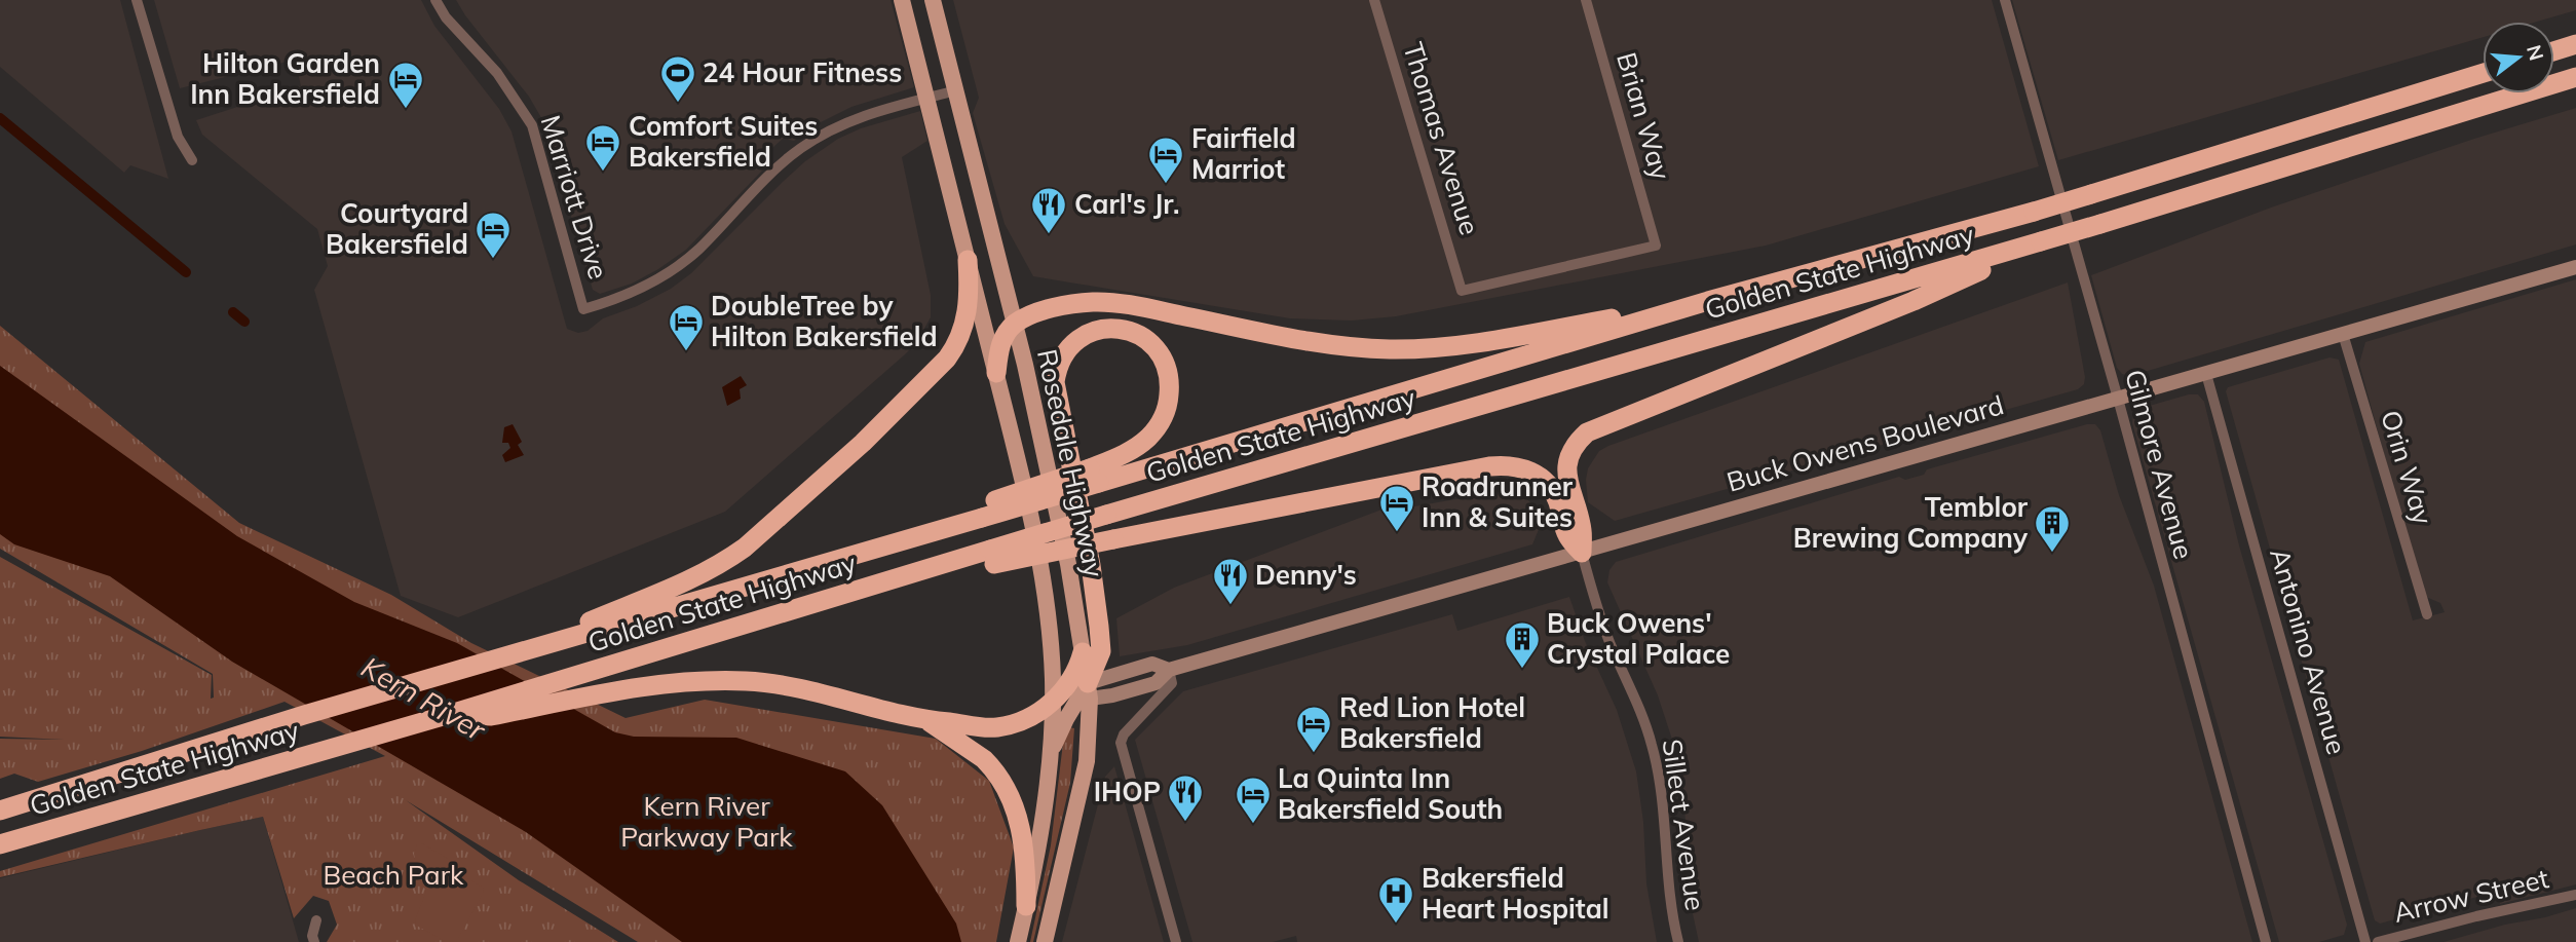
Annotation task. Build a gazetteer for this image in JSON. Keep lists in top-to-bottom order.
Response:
{
  "streets": {
    "highway": ["Golden State Highway"],
    "main road": ["Buck Owens Boulevard", "Rosedale Highway"],
    "street": [
      "Brian Way",
      "Thomas Avenue",
      "Marriott Drive",
      "Gilmore Avenue",
      "Orin Way",
      "Antonino Avenue",
      "Sillect Avenue",
      "Arrow Street"
    ]
  },
  "crossings": [
    ["Brian Way", "Thomas Avenue"],
    ["Marriott Drive", "Rosedale Highway"],
    ["Buck Owens Boulevard", "Gilmore Avenue"],
    ["Buck Owens Boulevard", "Orin Way"],
    ["Buck Owens Boulevard", "Antonino Avenue"],
    ["Buck Owens Boulevard", "Sillect Avenue"]
  ],
  "water": ["Kern River"],
  "parks": ["Kern River Parkway Park", "Beach Park"],
  "places": {
    "sports": ["24 Hour Fitness"],
    "hotel": [
      "Hilton Garden Inn Bakersfield",
      "Comfort Suites Bakersfield",
      "Fairfield Marriot",
      "Courtyard Bakersfield",
      "DoubleTree by Hilton Bakersfield",
      "Roadrunner Inn & Suites",
      "Red Lion Hotel Bakersfield",
      "La Quinta Inn Bakersfield South"
    ],
    "restaurant": ["Carl's Jr.", "Denny's", "IHOP"],
    "building": ["Temblor Brewing Company", "Buck Owens' Crystal Palace"],
    "hospital": ["Bakersfield Heart Hospital"]
  },
  "north": "right"
}
